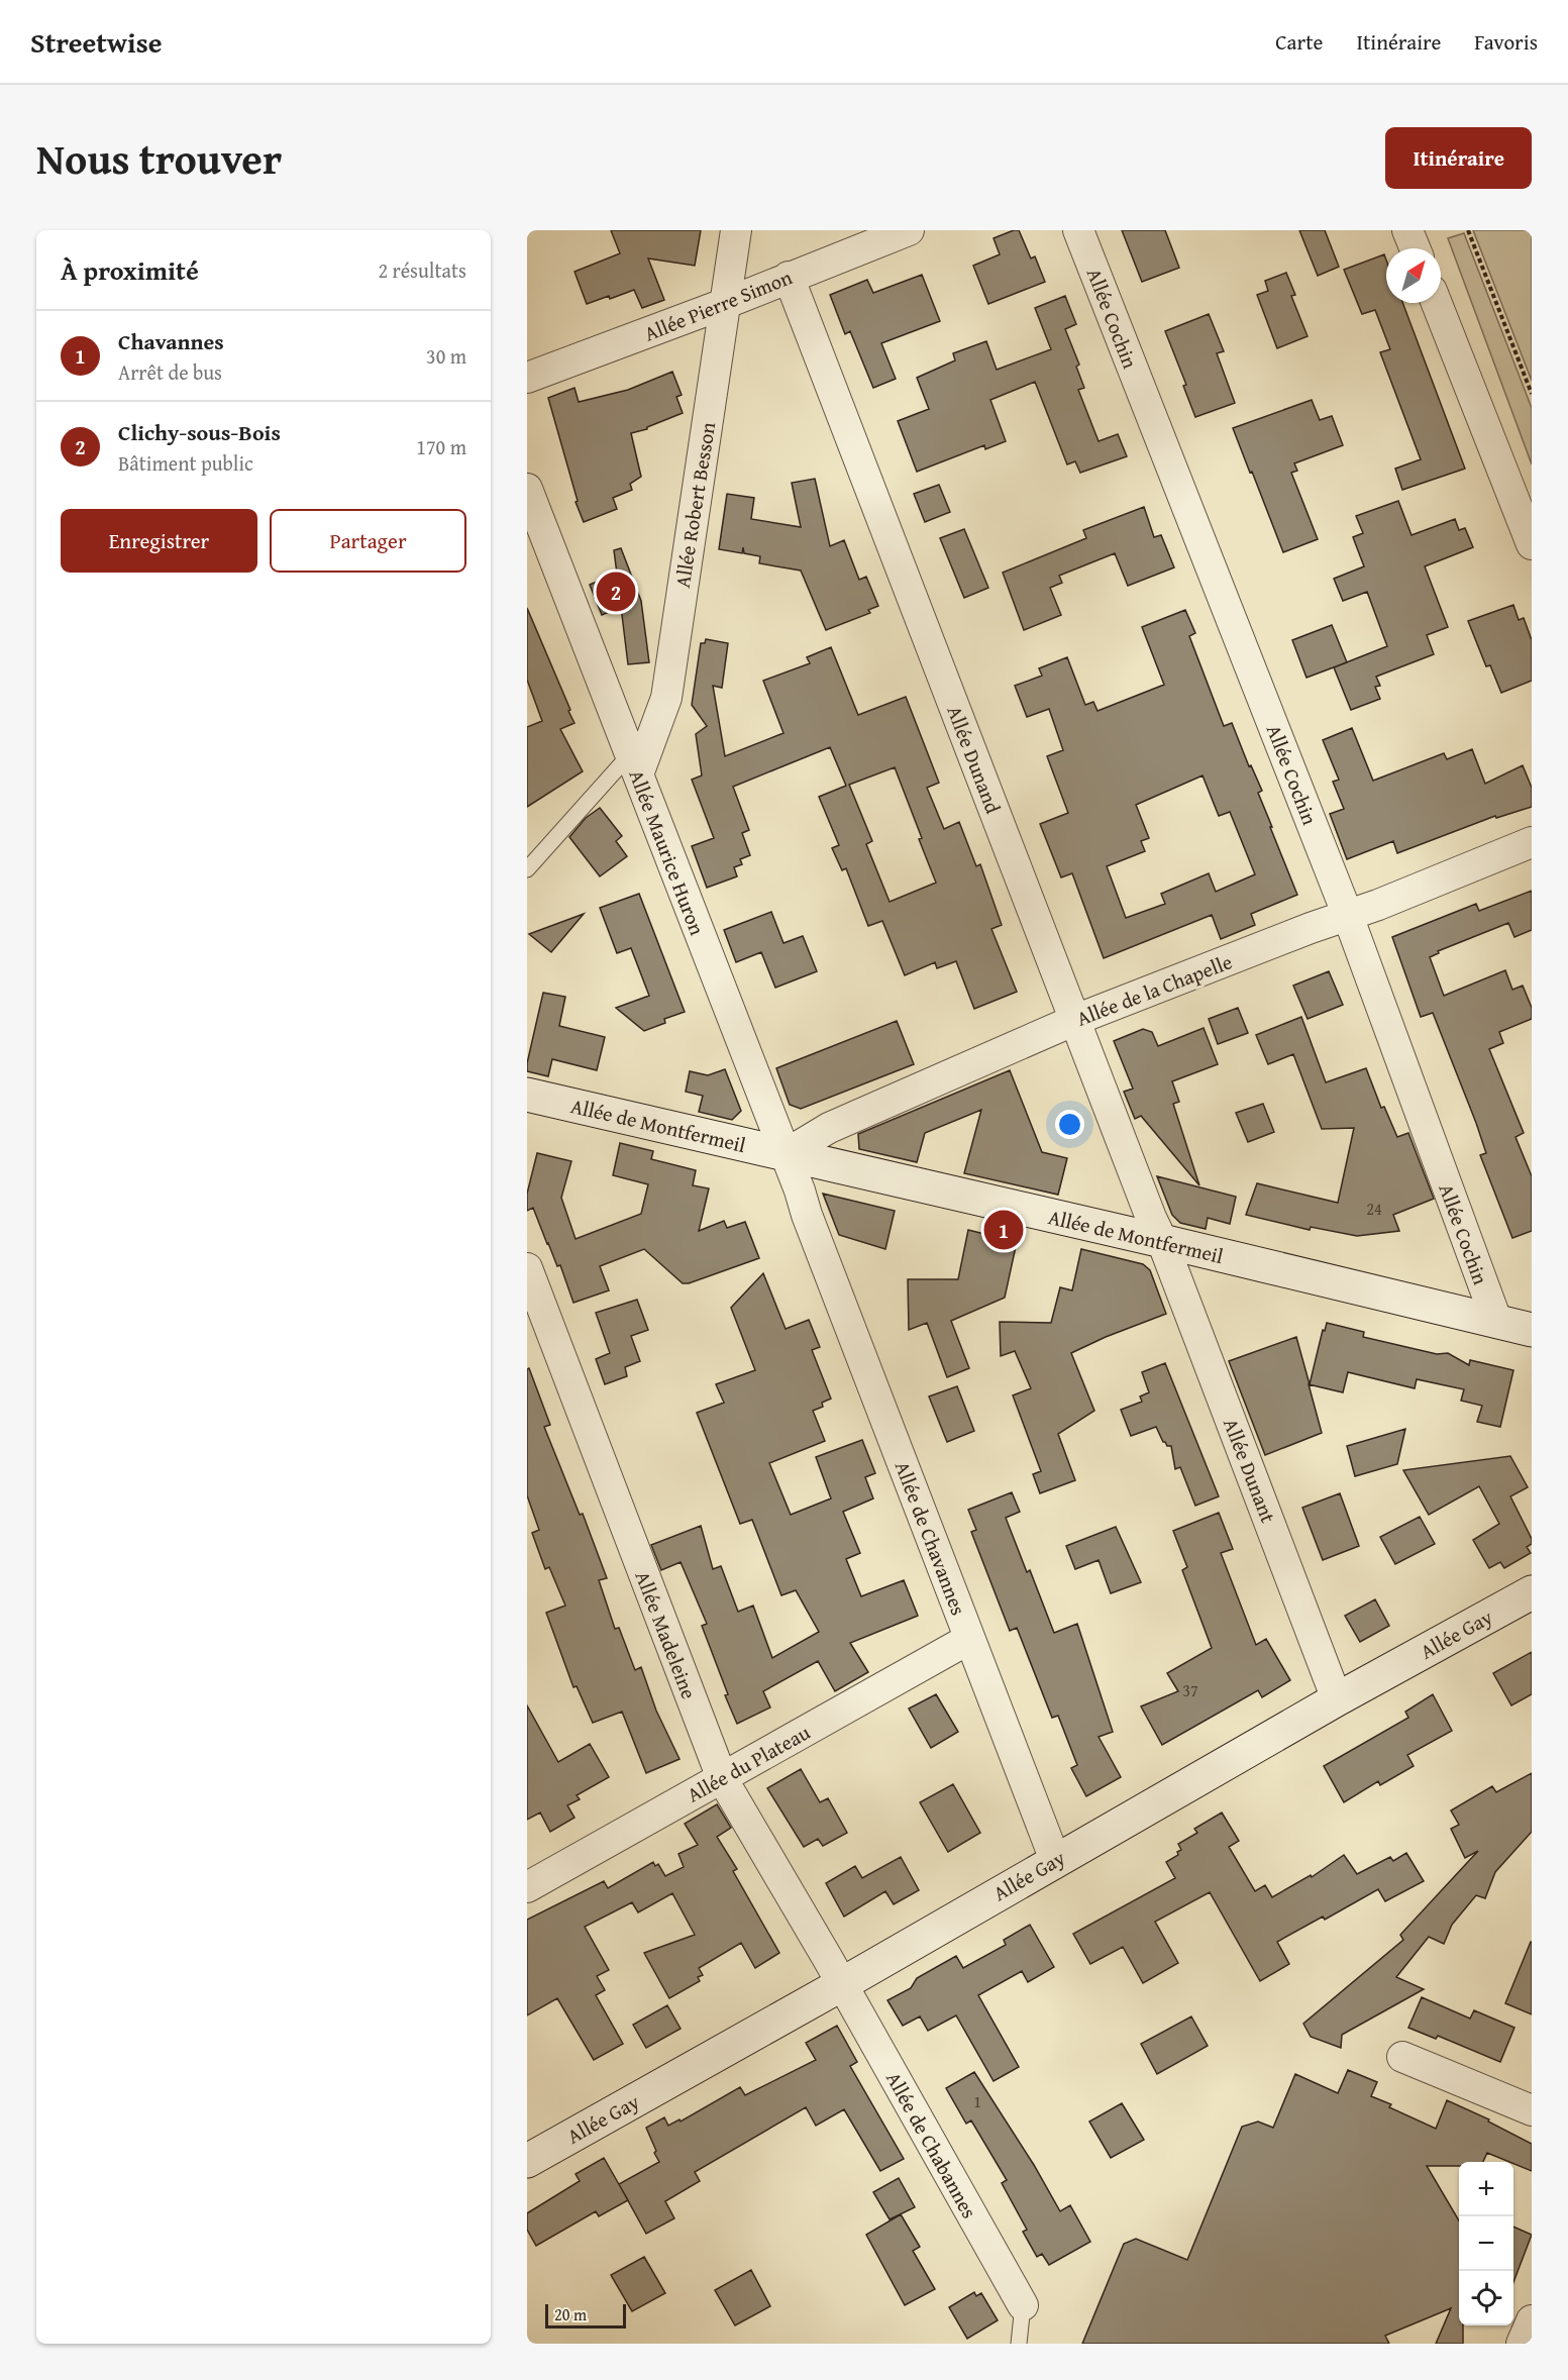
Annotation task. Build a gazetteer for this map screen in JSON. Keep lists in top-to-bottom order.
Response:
{
  "streets": {
    "street": [
      "Allée Pierre Simon",
      "Allée Cochin",
      "Allée Robert Besson",
      "Allée Dunand",
      "Allée Maurice Huron",
      "Allée de la Chapelle",
      "Allée de Montfermeil",
      "Allée Dunant",
      "Allée de Chavannes",
      "Allée Gay",
      "Allée Madeleine",
      "Allée du Plateau",
      "Allée de Chabannes"
    ]
  },
  "crossings": [
    ["Allée Pierre Simon", "Allée Robert Besson"],
    ["Allée Pierre Simon", "Allée Dunand"],
    ["Allée Cochin", "Allée de la Chapelle"],
    ["Allée Cochin", "Allée de Montfermeil"],
    ["Allée Robert Besson", "Allée Maurice Huron"],
    ["Allée Dunand", "Allée de la Chapelle"],
    ["Allée Dunand", "Allée de Montfermeil"],
    ["Allée Dunand", "Allée Dunant"],
    ["Allée Maurice Huron", "Allée de la Chapelle"],
    ["Allée Maurice Huron", "Allée de Montfermeil"],
    ["Allée Maurice Huron", "Allée de Chavannes"],
    ["Allée de la Chapelle", "Allée de Montfermeil"],
    ["Allée de Montfermeil", "Allée Dunant"],
    ["Allée Dunant", "Allée Gay"],
    ["Allée de Chavannes", "Allée Gay"],
    ["Allée de Chavannes", "Allée du Plateau"],
    ["Allée Gay", "Allée Madeleine"],
    ["Allée Gay", "Allée de Chabannes"],
    ["Allée Madeleine", "Allée du Plateau"],
    ["Allée Madeleine", "Allée de Chabannes"]
  ],
  "house_numbers": ["24", "37", "1"],
  "scale_bar": "20 m",
  "north": "top right",
  "page": {
    "header": "Streetwise",
    "nav": ["Carte", "Itinéraire", "Favoris"],
    "title": "Nous trouver",
    "buttons": [
      "Itinéraire",
      ["Enregistrer", "Partager"]
    ],
    "heading": ["À proximité", "2 résultats"],
    "list": [
      {
        "mark": "1",
        "name": "Chavannes",
        "note": "Arrêt de bus",
        "value": "30 m"
      },
      {
        "mark": "2",
        "name": "Clichy-sous-Bois",
        "note": "Bâtiment public",
        "value": "170 m"
      }
    ],
    "pins": ["2", "1"],
    "map_buttons": ["+", "−"],
    "scale": "20 m"
  }
}
